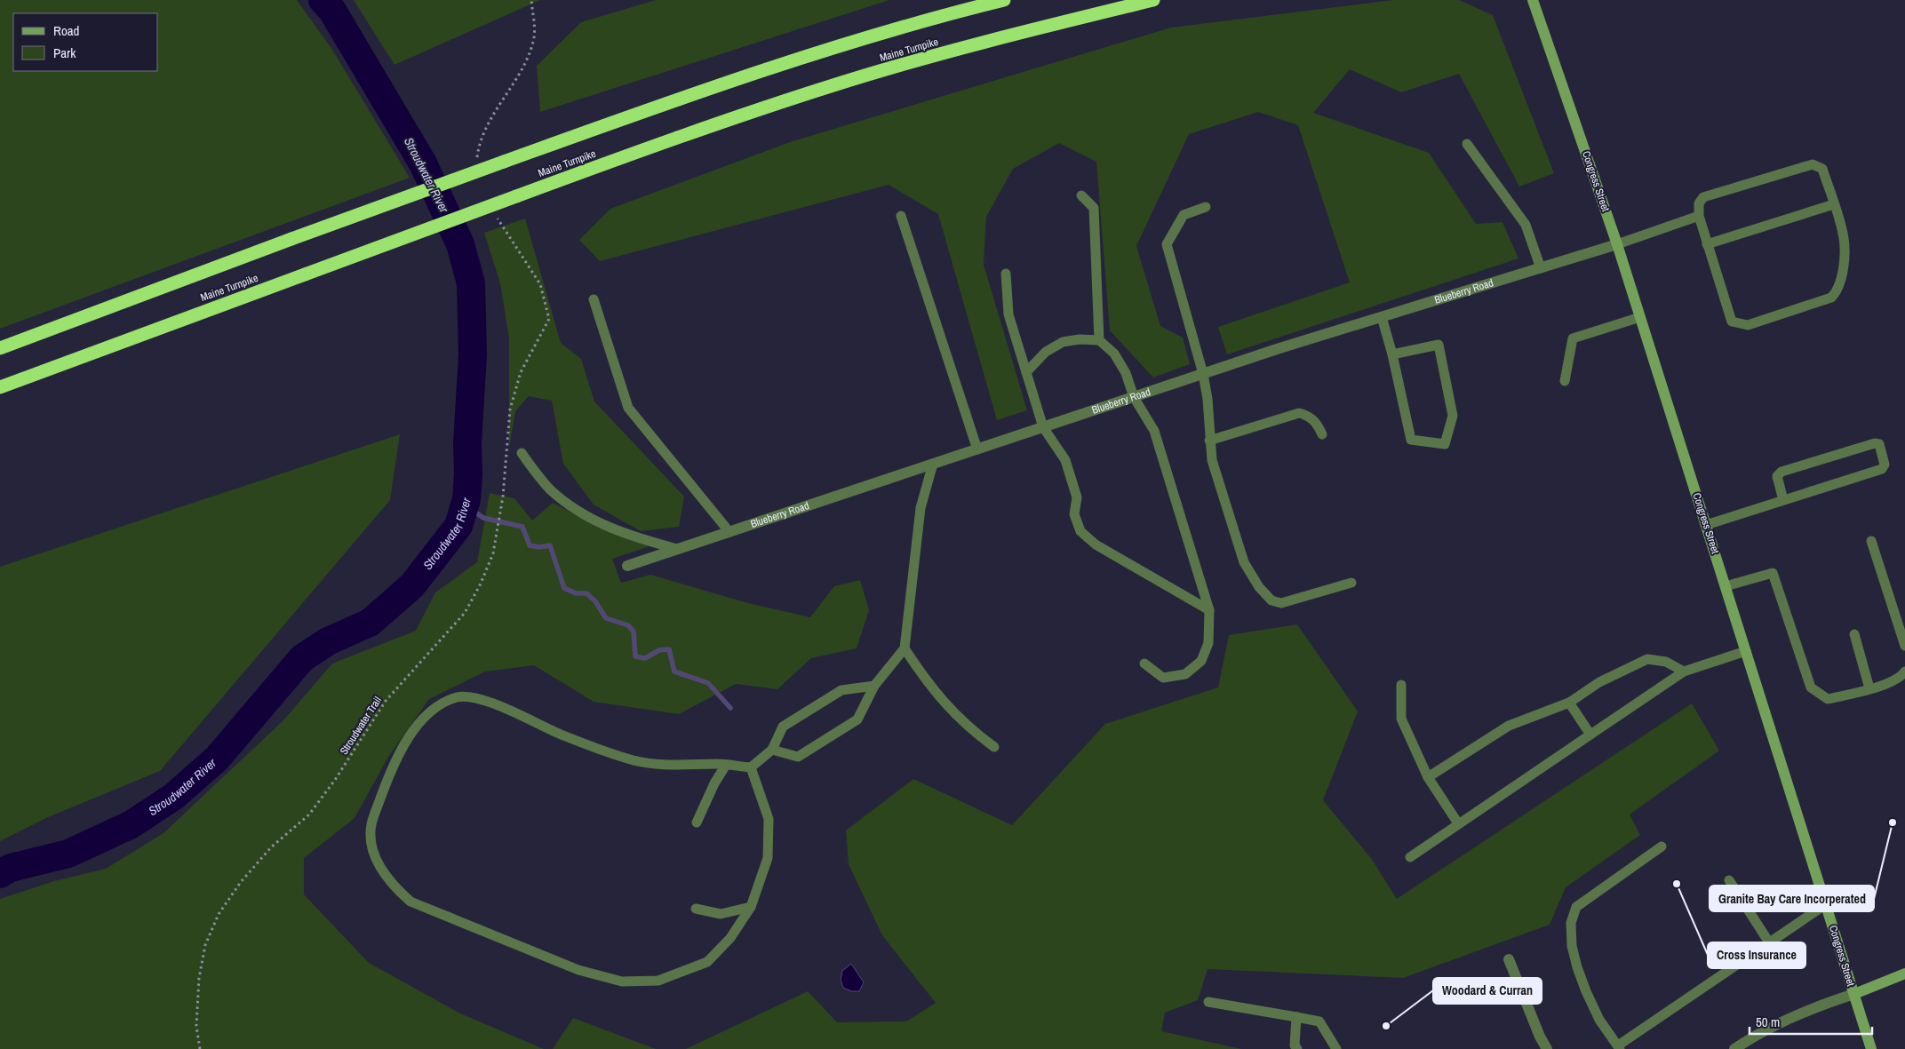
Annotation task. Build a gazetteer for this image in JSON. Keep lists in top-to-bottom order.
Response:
{
  "streets": {
    "highway": ["Maine Turnpike"],
    "main road": ["Congress Street"],
    "street": ["Blueberry Road"],
    "path": ["Stroudwater Trail"]
  },
  "crossings": [
    ["Congress Street", "Blueberry Road"]
  ],
  "water": ["Stroudwater River"],
  "places": ["Granite Bay Care Incorperated", "Cross Insurance", "Woodard & Curran"],
  "legend": ["Road", "Park"],
  "scale_bar": "50 m"
}
